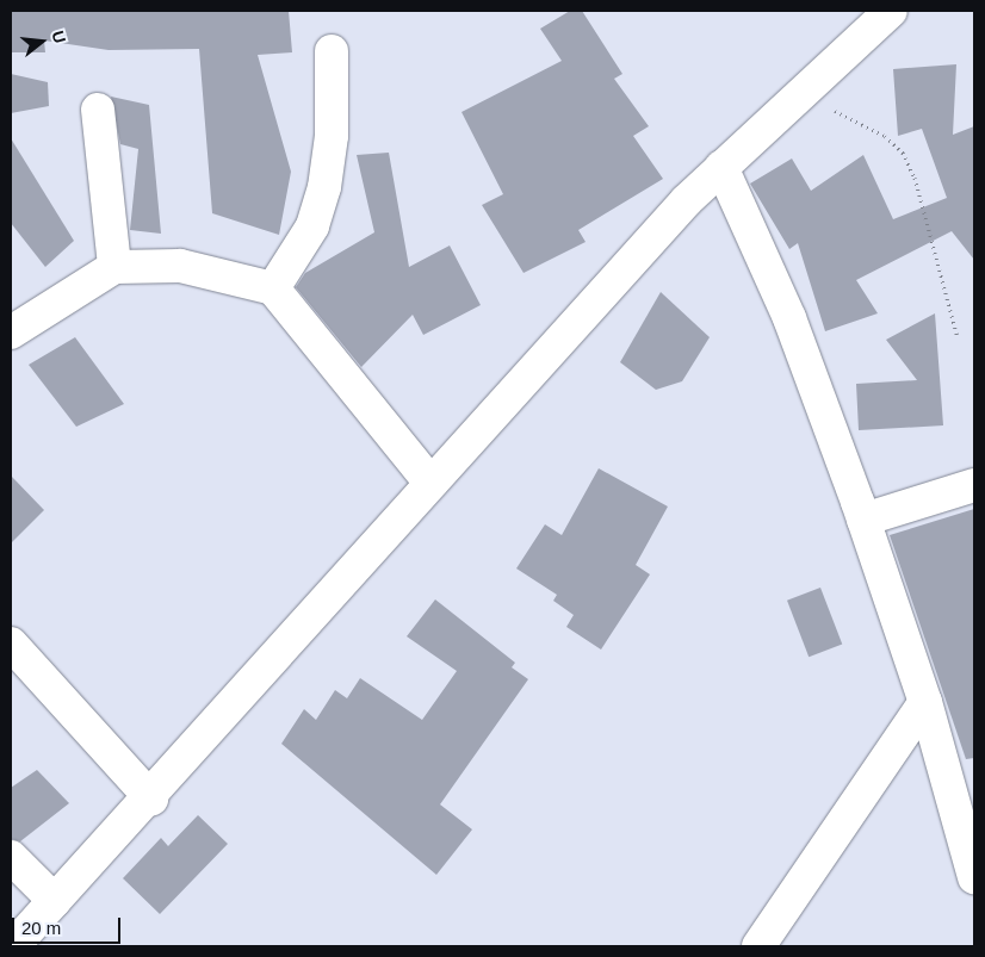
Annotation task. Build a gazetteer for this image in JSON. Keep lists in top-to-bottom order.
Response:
{
  "scale_bar": "20 m",
  "north": "right"
}
